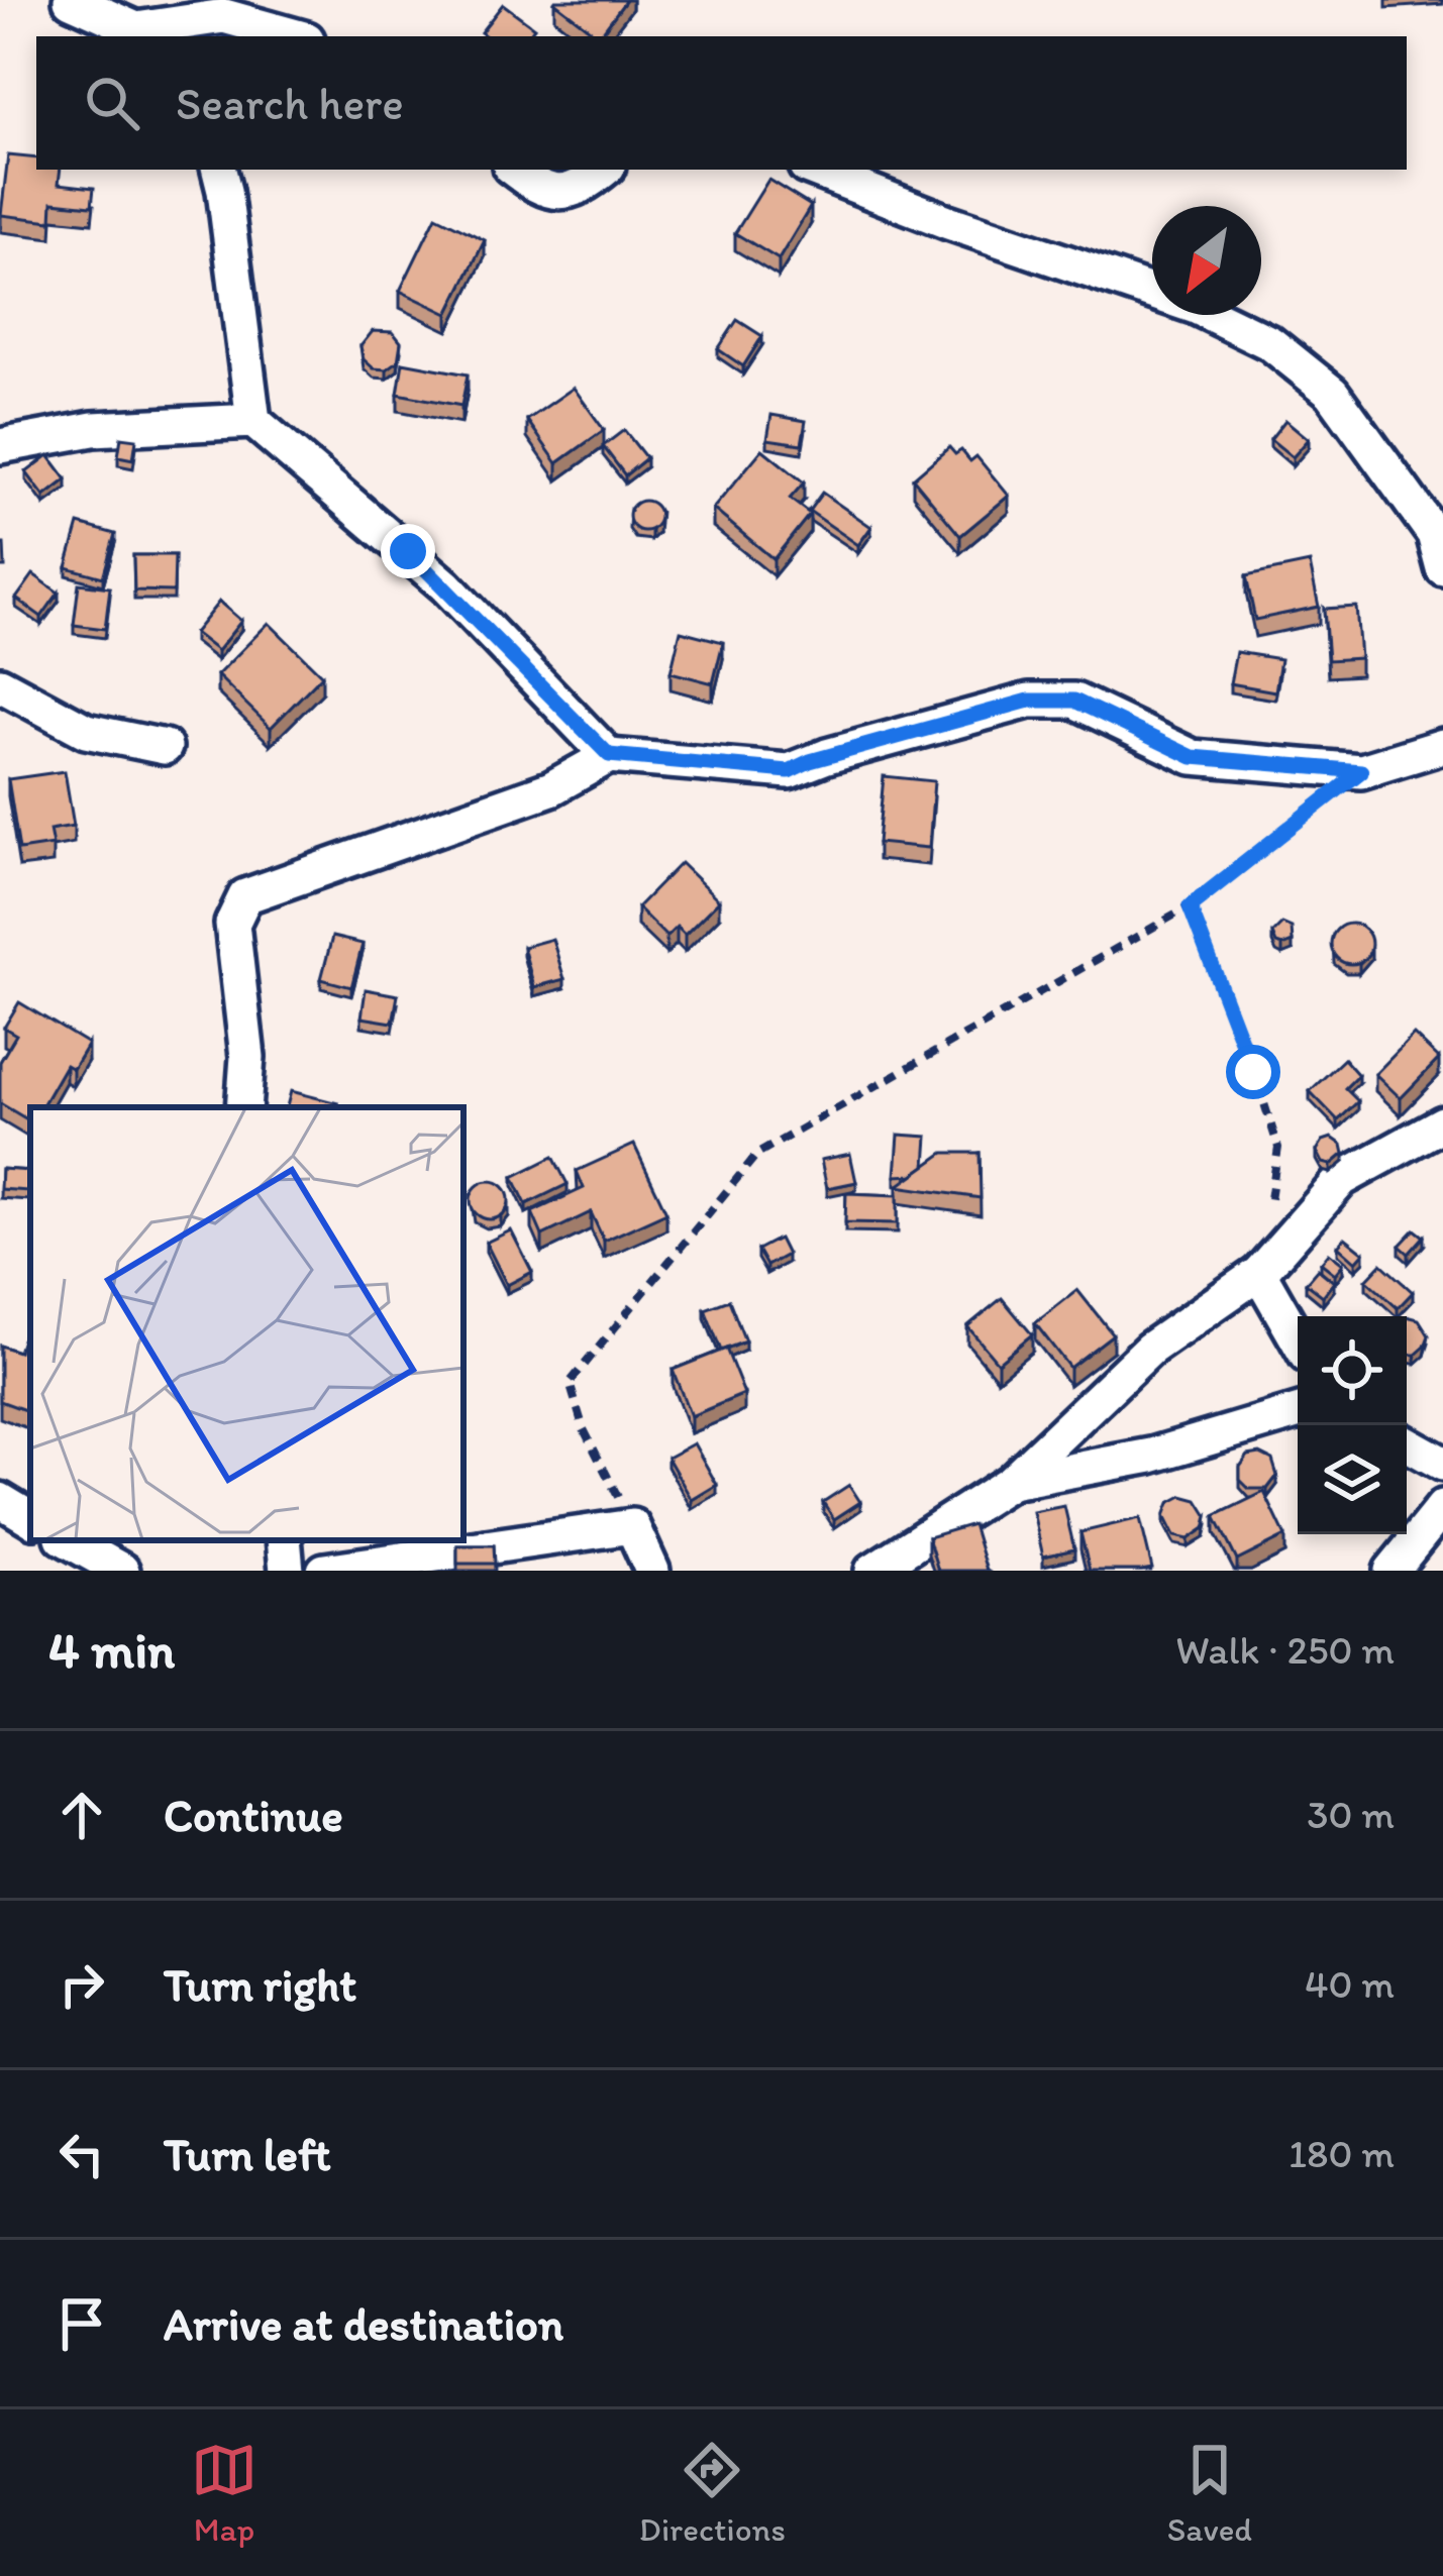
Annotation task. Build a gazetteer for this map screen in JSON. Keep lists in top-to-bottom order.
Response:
{
  "north": "bottom left",
  "page": {
    "search": "Search here",
    "heading": ["4 min", "Walk · 250 m"],
    "list": [
      ["Continue", "30 m"],
      ["Turn right", "40 m"],
      ["Turn left", "180 m"],
      "Arrive at destination"
    ],
    "nav": ["Map", "Directions", "Saved"]
  }
}
